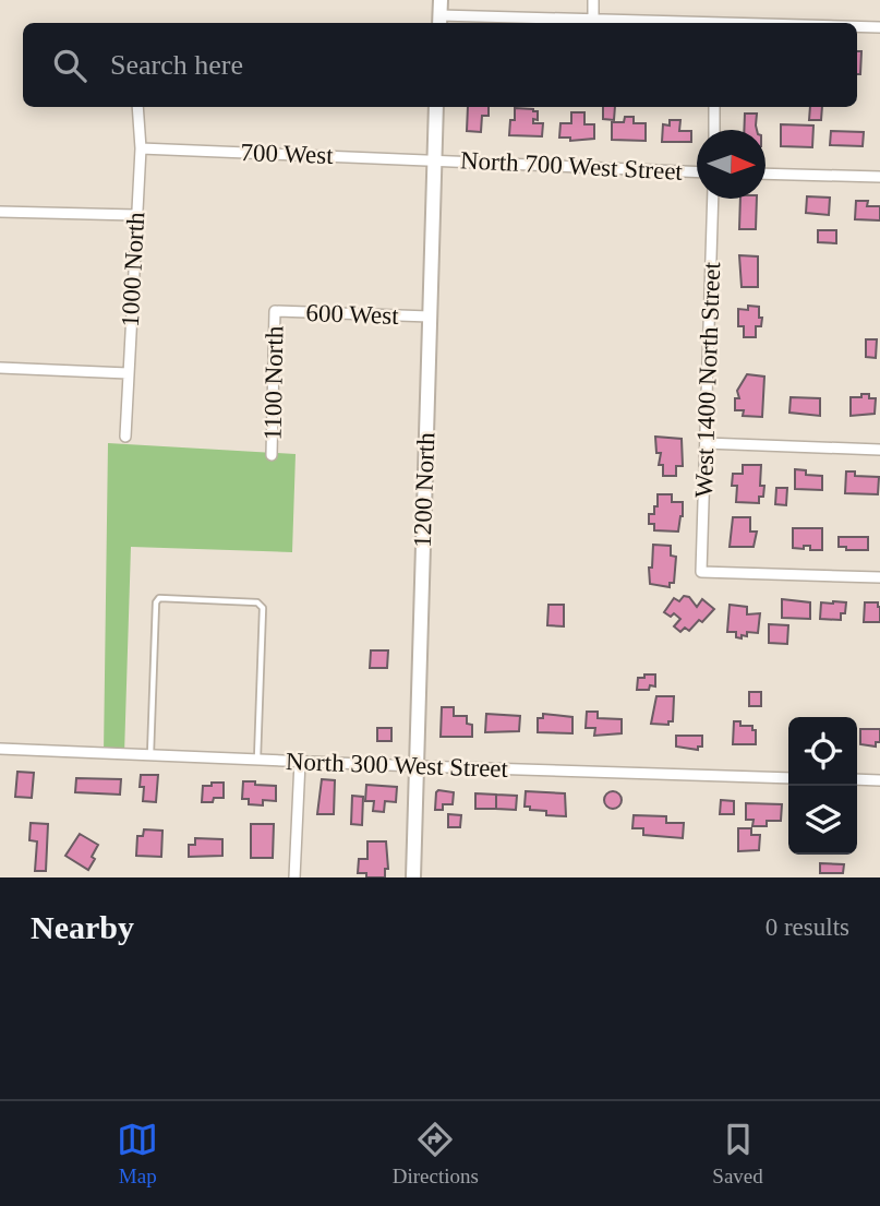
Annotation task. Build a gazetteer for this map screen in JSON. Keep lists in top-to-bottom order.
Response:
{
  "streets": {
    "street": [
      "700 West",
      "North 700 West Street",
      "1000 North",
      "600 West",
      "West 1400 North Street",
      "1100 North",
      "1200 North",
      "North 300 West Street"
    ]
  },
  "crossings": [
    ["700 West", "North 700 West Street"],
    ["700 West", "1000 North"],
    ["700 West", "1200 North"],
    ["North 700 West Street", "1200 North"],
    ["600 West", "1100 North"],
    ["600 West", "1200 North"],
    ["1200 North", "North 300 West Street"]
  ],
  "north": "right",
  "page": {
    "search": "Search here",
    "heading": ["Nearby", "0 results"],
    "nav": ["Map", "Directions", "Saved"]
  }
}
